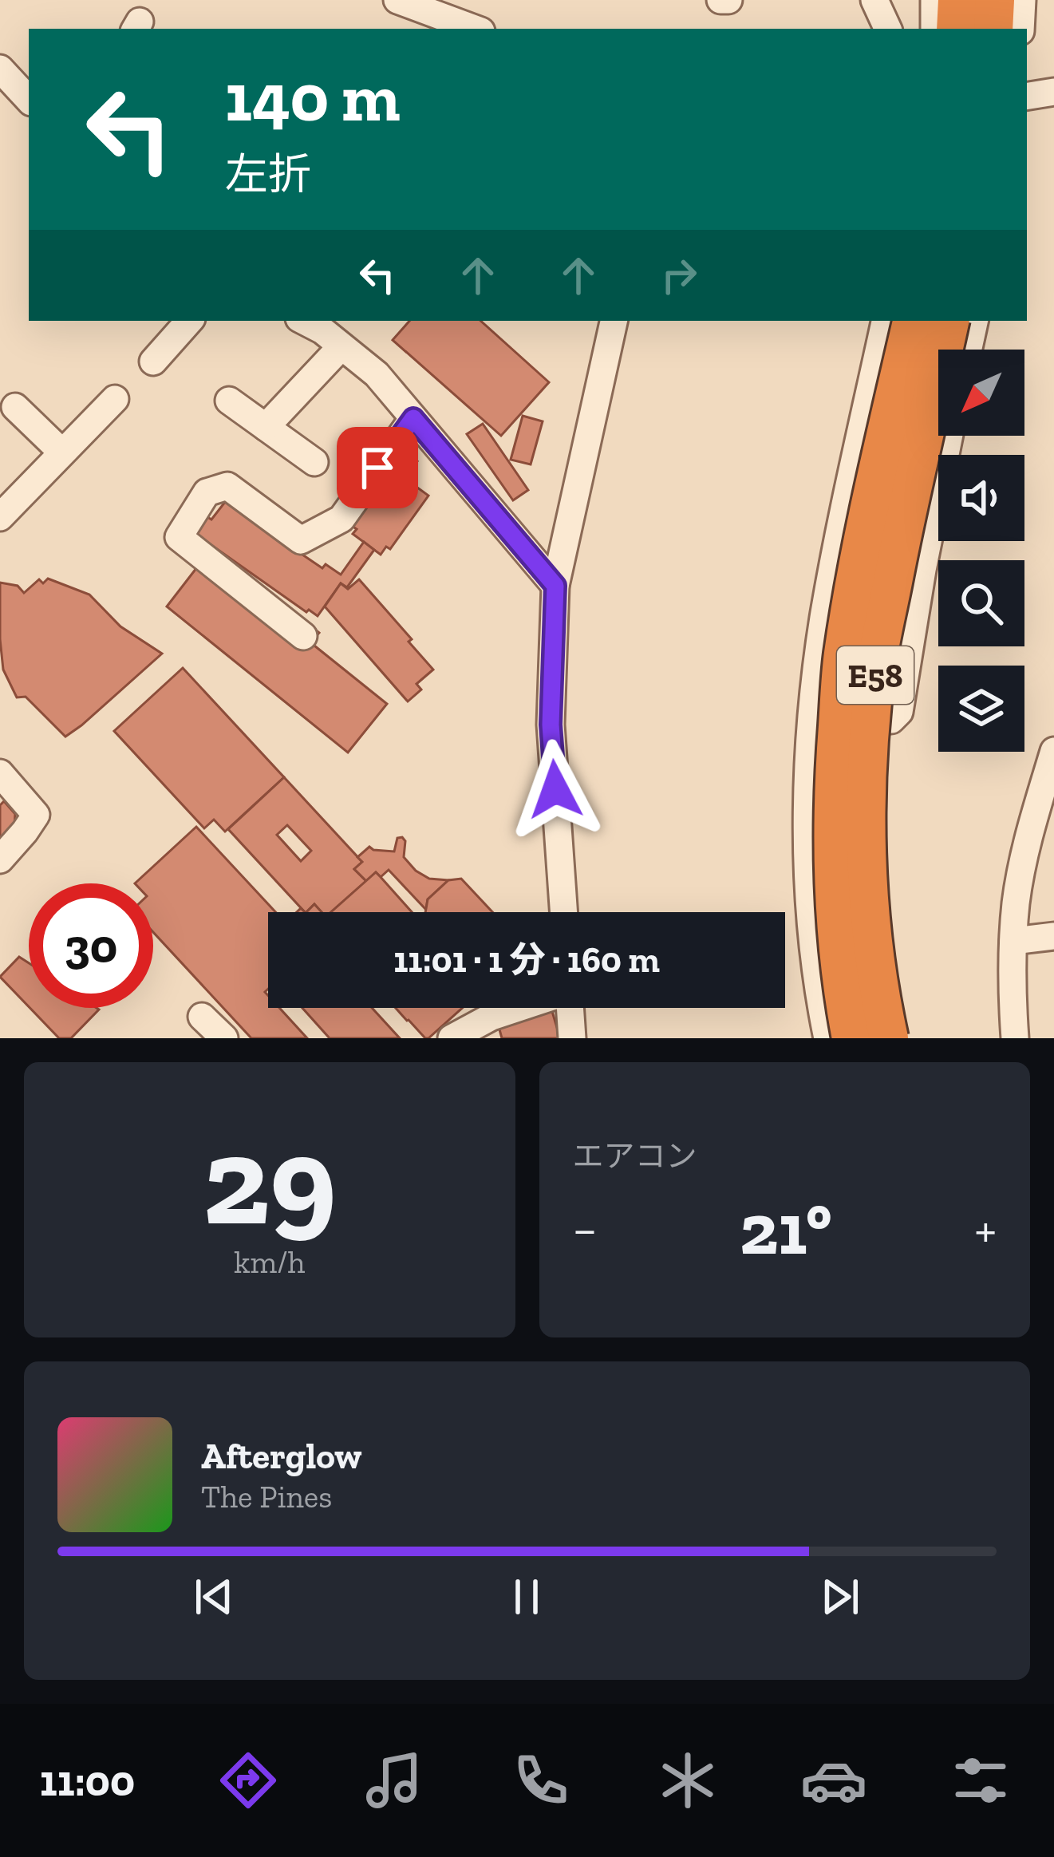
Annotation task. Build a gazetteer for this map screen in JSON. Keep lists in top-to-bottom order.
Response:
{
  "streets": {
    "highway": ["E58"]
  },
  "north": "bottom left",
  "page": {
    "turn": ["140 m", "左折"],
    "limit": "30",
    "trip": "11:01 · 1 分 · 160 m",
    "tile": [
      ["29", "km/h"],
      "エアコン"
    ],
    "heat": ["−", "21°", "+"],
    "song": ["Afterglow", "The Pines"],
    "tabs": "11:00"
  }
}
